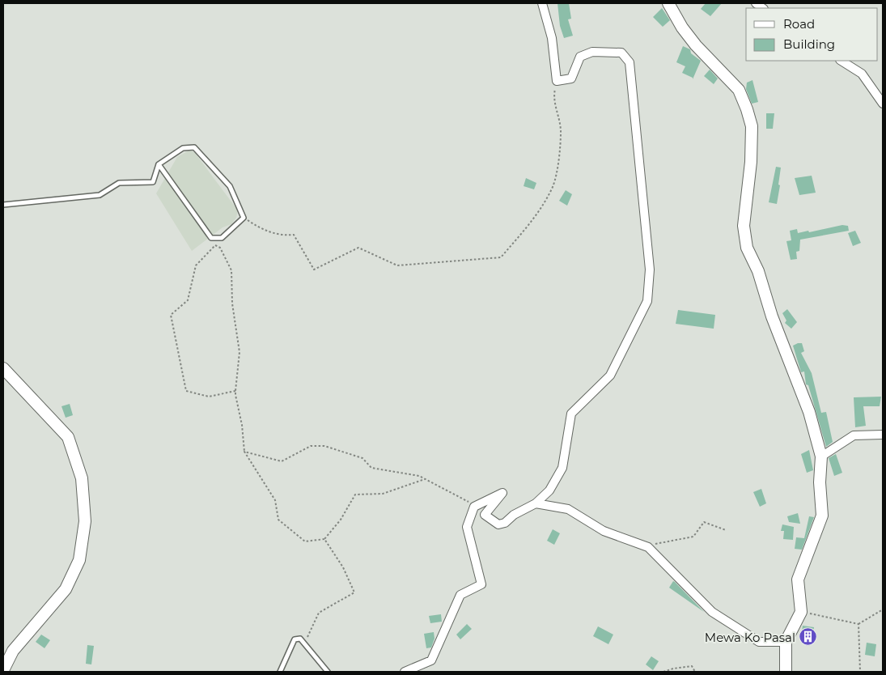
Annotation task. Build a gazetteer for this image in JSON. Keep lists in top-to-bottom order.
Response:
{
  "places": {
    "building": ["Mewa Ko Pasal"]
  },
  "legend": ["Road", "Building"]
}
